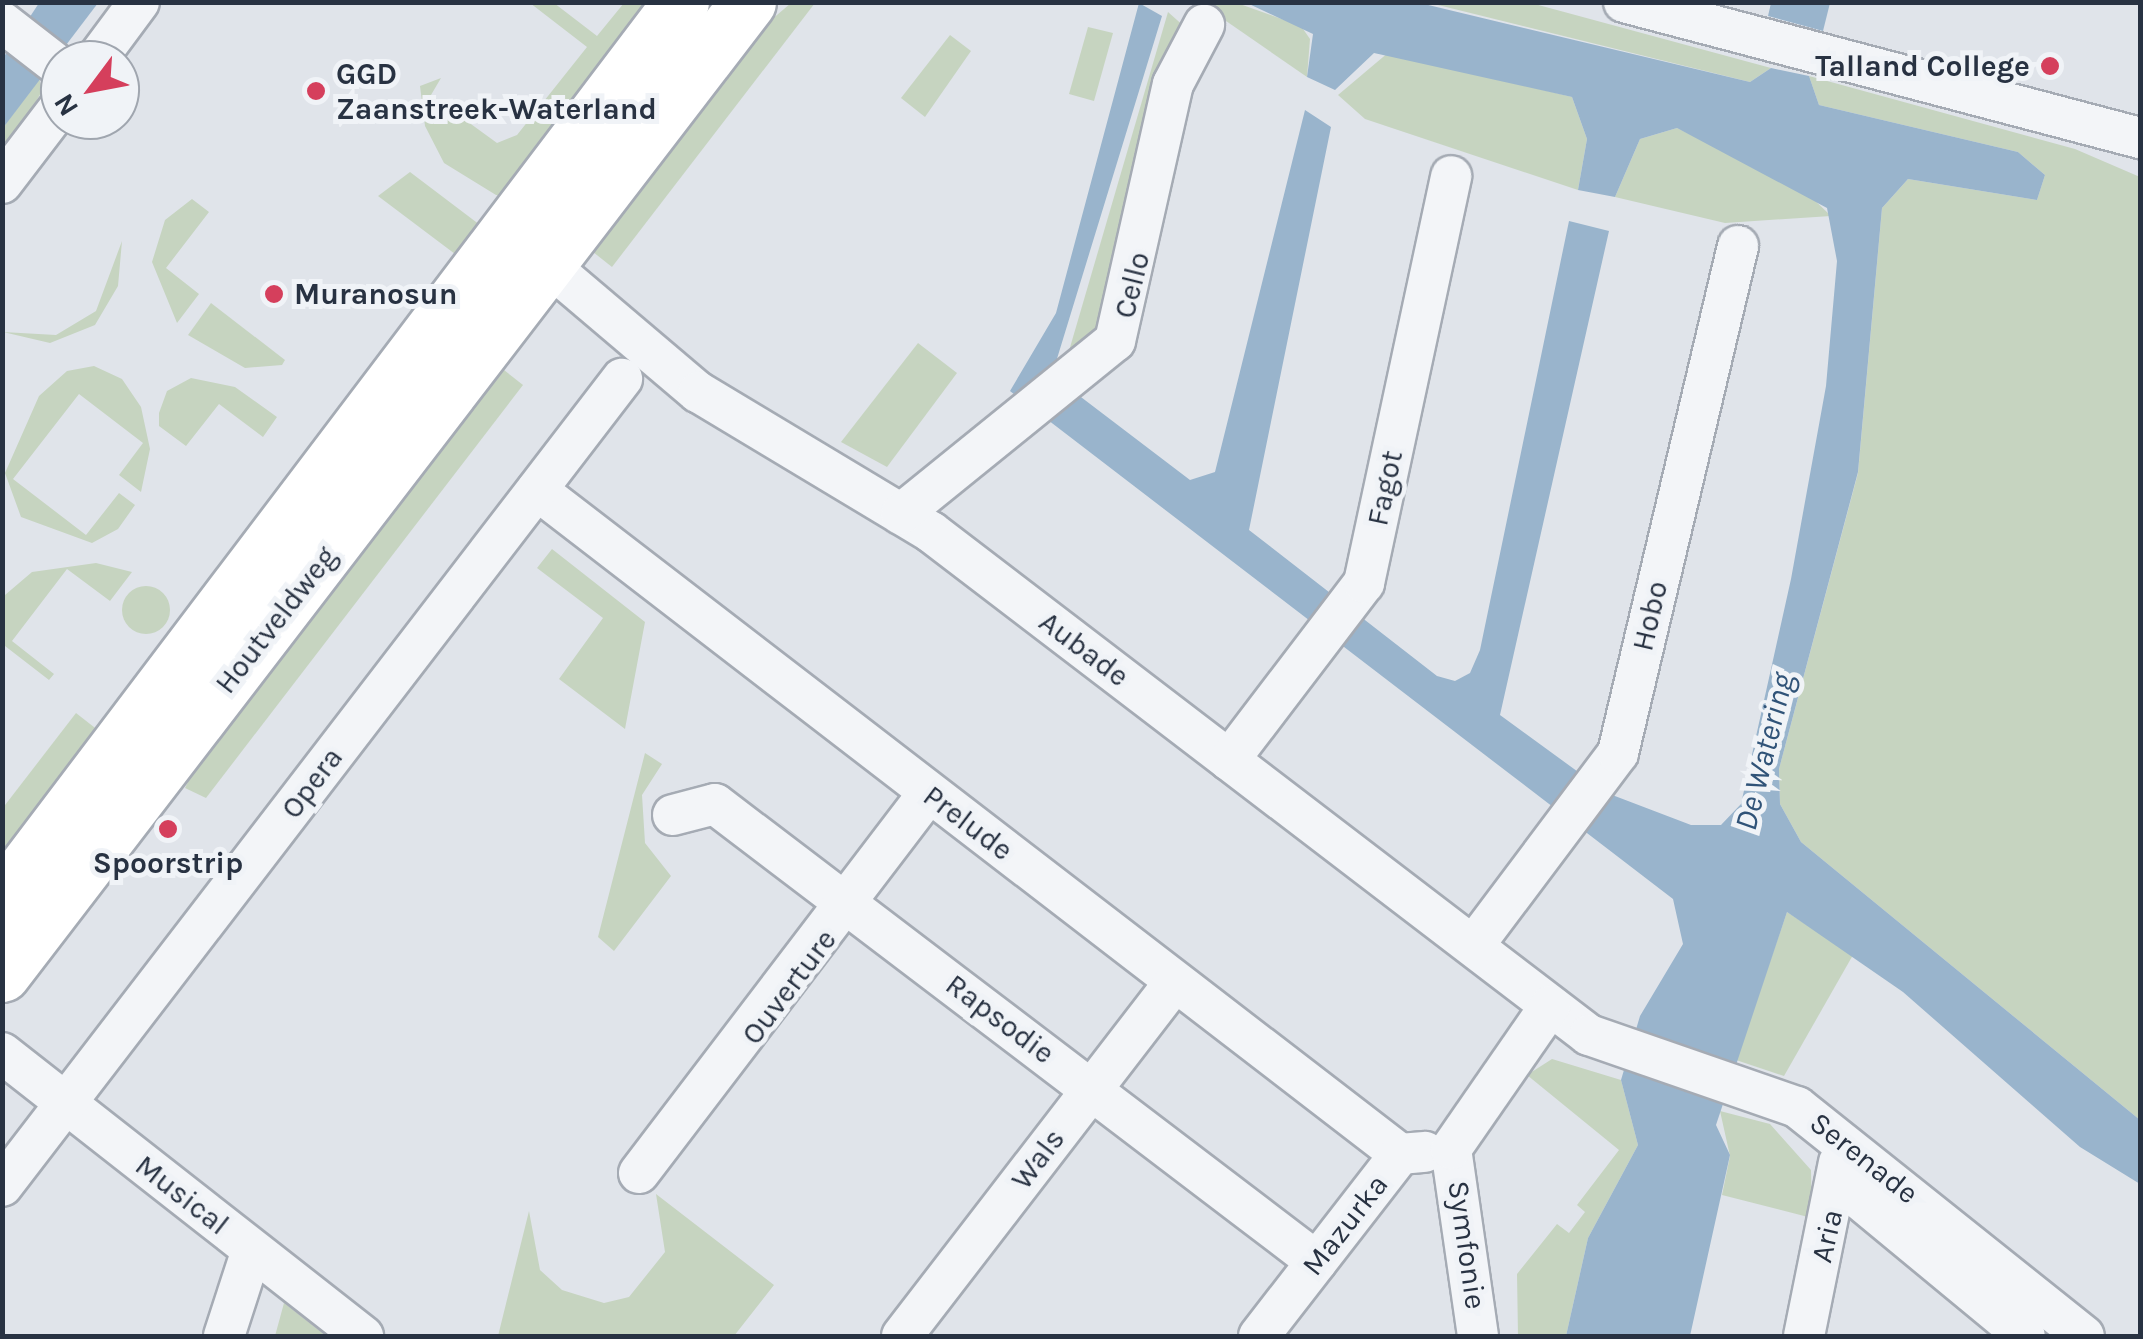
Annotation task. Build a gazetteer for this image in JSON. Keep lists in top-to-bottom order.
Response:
{
  "streets": {
    "street": [
      "Cello",
      "Fagot",
      "Hobo",
      "Houtveldweg",
      "Aubade",
      "Opera",
      "Prelude",
      "Ouverture",
      "Rapsodie",
      "Serenade",
      "Wals",
      "Musical",
      "Mazurka",
      "Aria",
      "Symfonie"
    ]
  },
  "crossings": [
    ["Cello", "Aubade"],
    ["Fagot", "Aubade"],
    ["Hobo", "Aubade"],
    ["Houtveldweg", "Aubade"],
    ["Aubade", "Serenade"],
    ["Aubade", "Symfonie"],
    ["Opera", "Prelude"],
    ["Opera", "Musical"],
    ["Prelude", "Ouverture"],
    ["Prelude", "Wals"],
    ["Prelude", "Mazurka"],
    ["Ouverture", "Rapsodie"],
    ["Rapsodie", "Wals"],
    ["Rapsodie", "Mazurka"],
    ["Serenade", "Aria"],
    ["Mazurka", "Symfonie"]
  ],
  "water": ["De Watering"],
  "places": [
    "Talland College",
    "GGD Zaanstreek-Waterland",
    "Muranosun",
    "Spoorstrip"
  ],
  "north": "bottom left"
}
